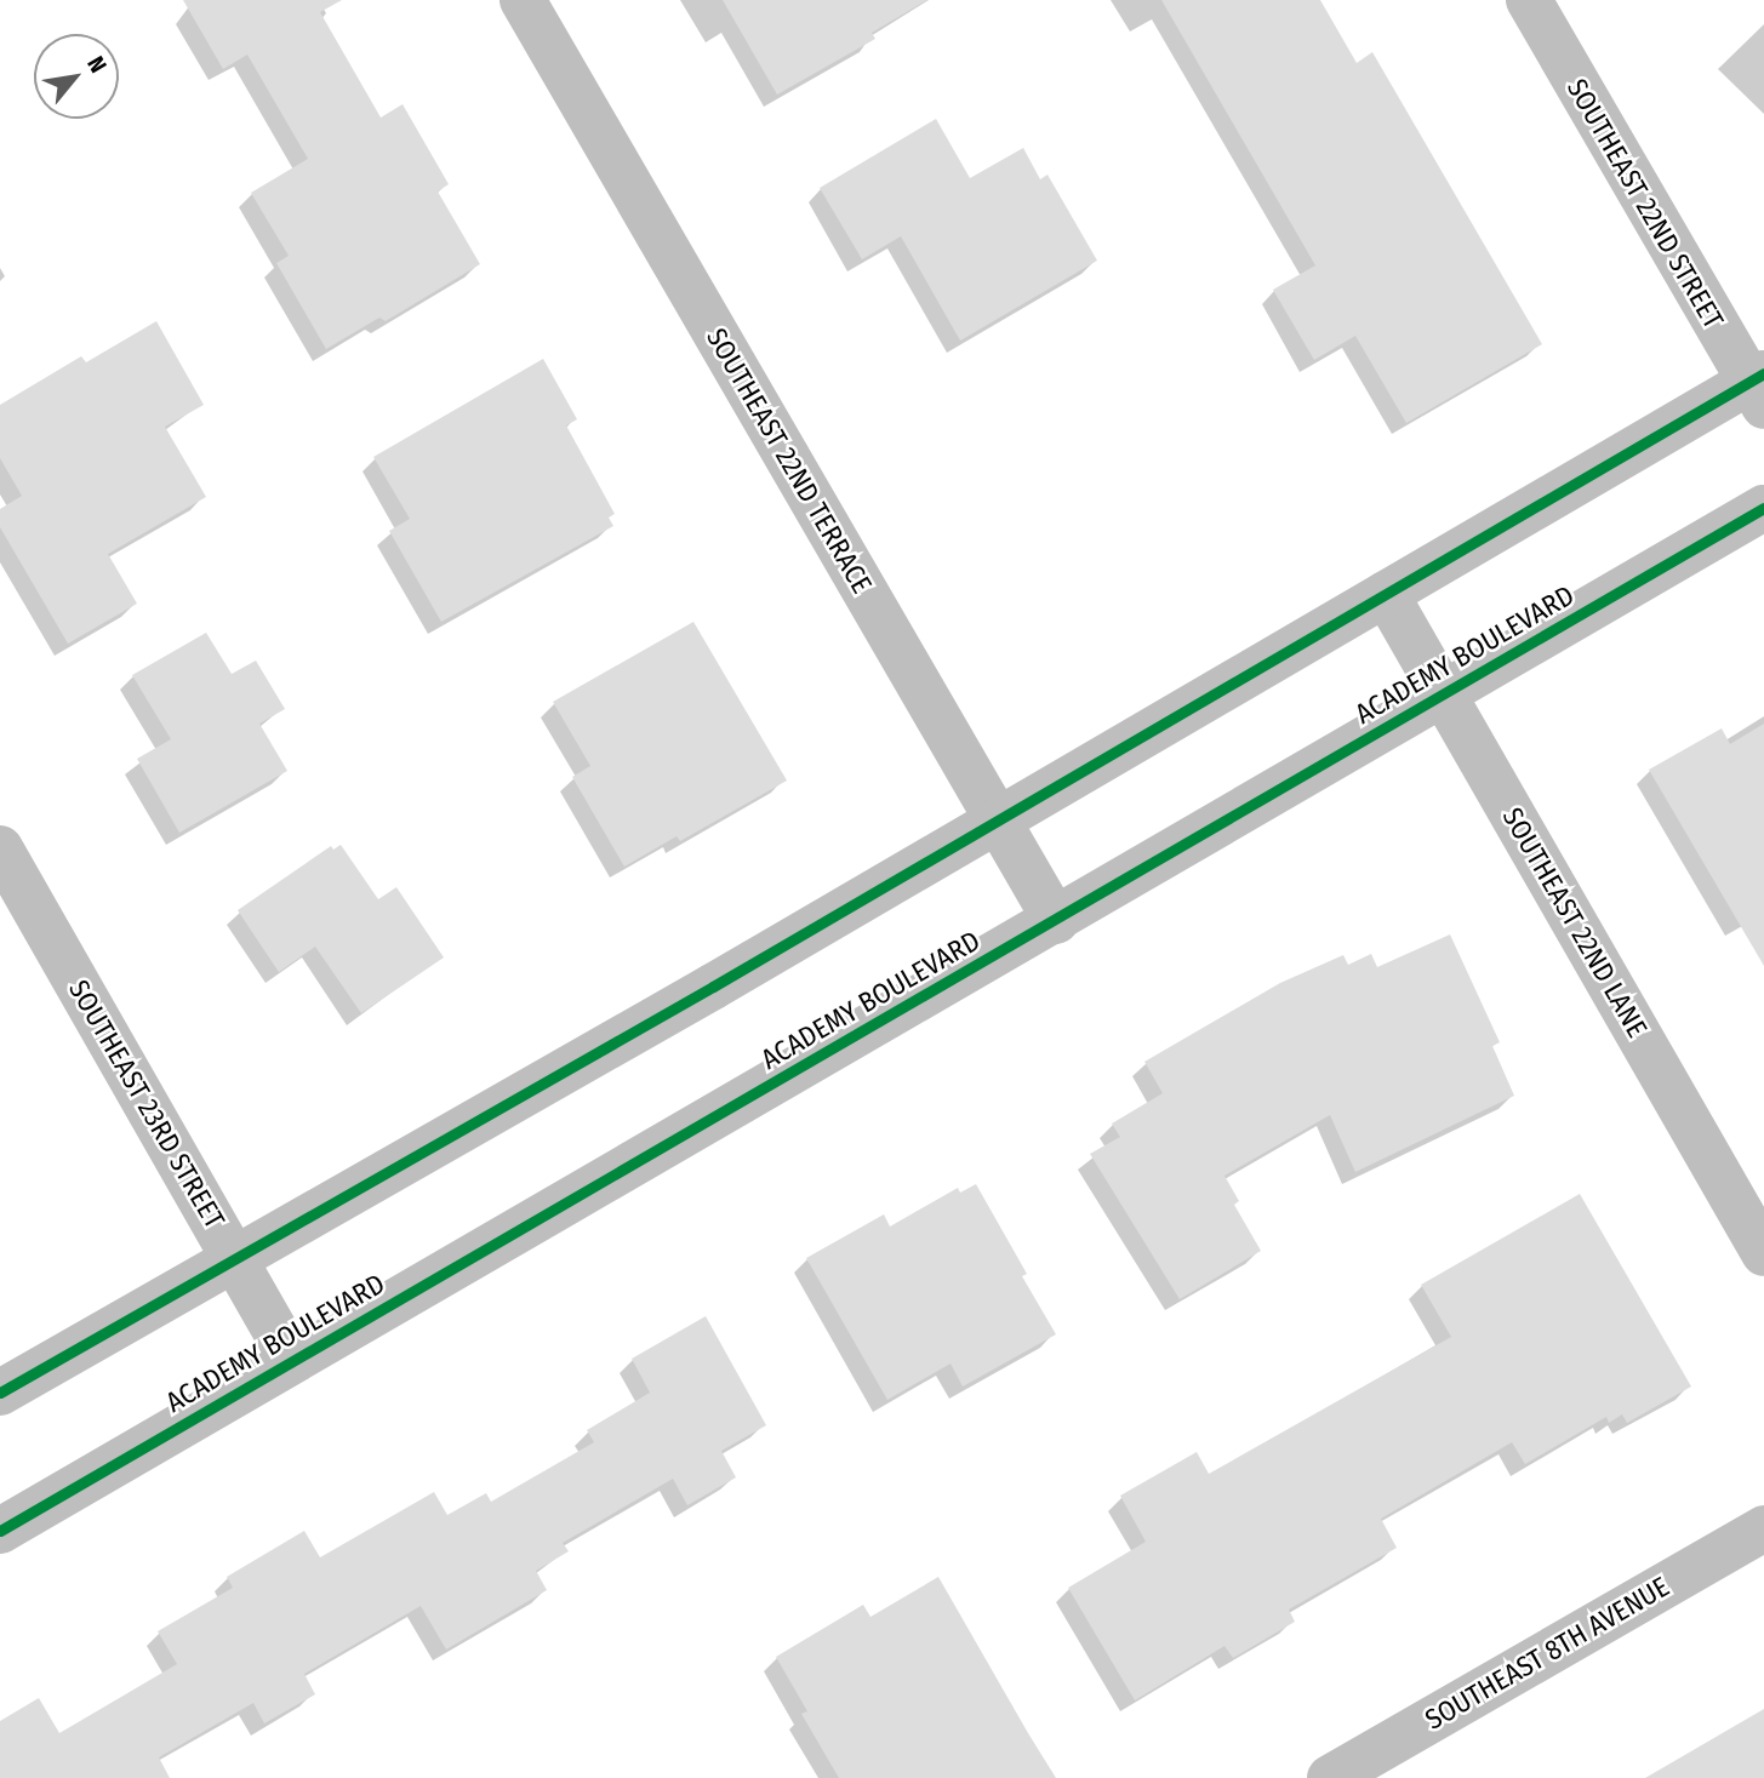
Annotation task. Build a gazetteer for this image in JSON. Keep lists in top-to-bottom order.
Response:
{
  "streets": {
    "street": [
      "SOUTHEAST 22ND STREET",
      "SOUTHEAST 22ND TERRACE",
      "ACADEMY BOULEVARD",
      "SOUTHEAST 22ND LANE",
      "SOUTHEAST 23RD STREET",
      "SOUTHEAST 8TH AVENUE"
    ]
  },
  "crossings": [
    ["SOUTHEAST 22ND TERRACE", "ACADEMY BOULEVARD"],
    ["ACADEMY BOULEVARD", "SOUTHEAST 22ND LANE"],
    ["ACADEMY BOULEVARD", "SOUTHEAST 23RD STREET"]
  ],
  "north": "top right"
}
